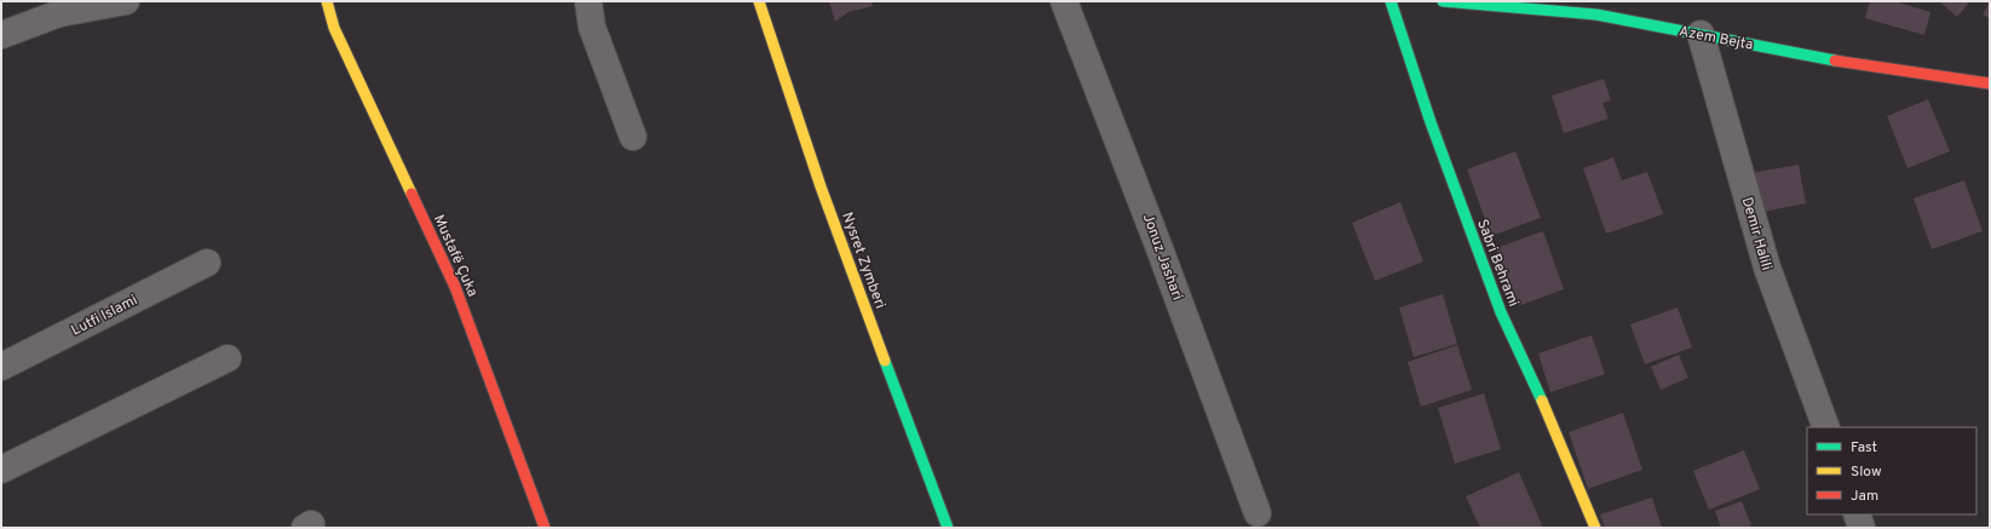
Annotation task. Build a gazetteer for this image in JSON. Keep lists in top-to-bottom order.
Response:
{
  "streets": {
    "street": [
      "Azem Bejta",
      "Demir Halili",
      "Mustafë Çuka",
      "Jonuz Jashari",
      "Nysret Zymberi",
      "Sabri Behrami",
      "Lutfi Islami"
    ]
  },
  "crossings": [
    ["Azem Bejta", "Demir Halili"]
  ],
  "legend": ["Fast", "Slow", "Jam"]
}
